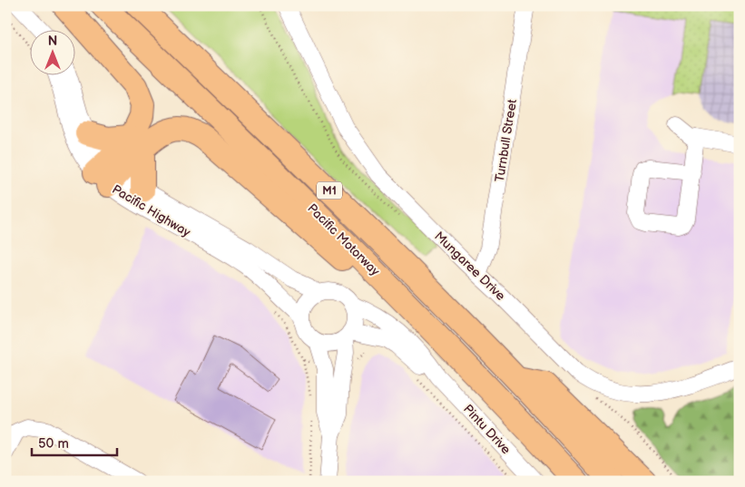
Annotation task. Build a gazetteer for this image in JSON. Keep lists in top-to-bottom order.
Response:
{
  "streets": {
    "highway": ["M1", "Pacific Motorway"],
    "street": [
      "Turnbull Street",
      "Pacific Highway",
      "Mungaree Drive",
      "Pintu Drive"
    ]
  },
  "crossings": [
    ["Turnbull Street", "Mungaree Drive"],
    ["Pacific Highway", "Pintu Drive"]
  ],
  "scale_bar": "50 m",
  "north": "top"
}
